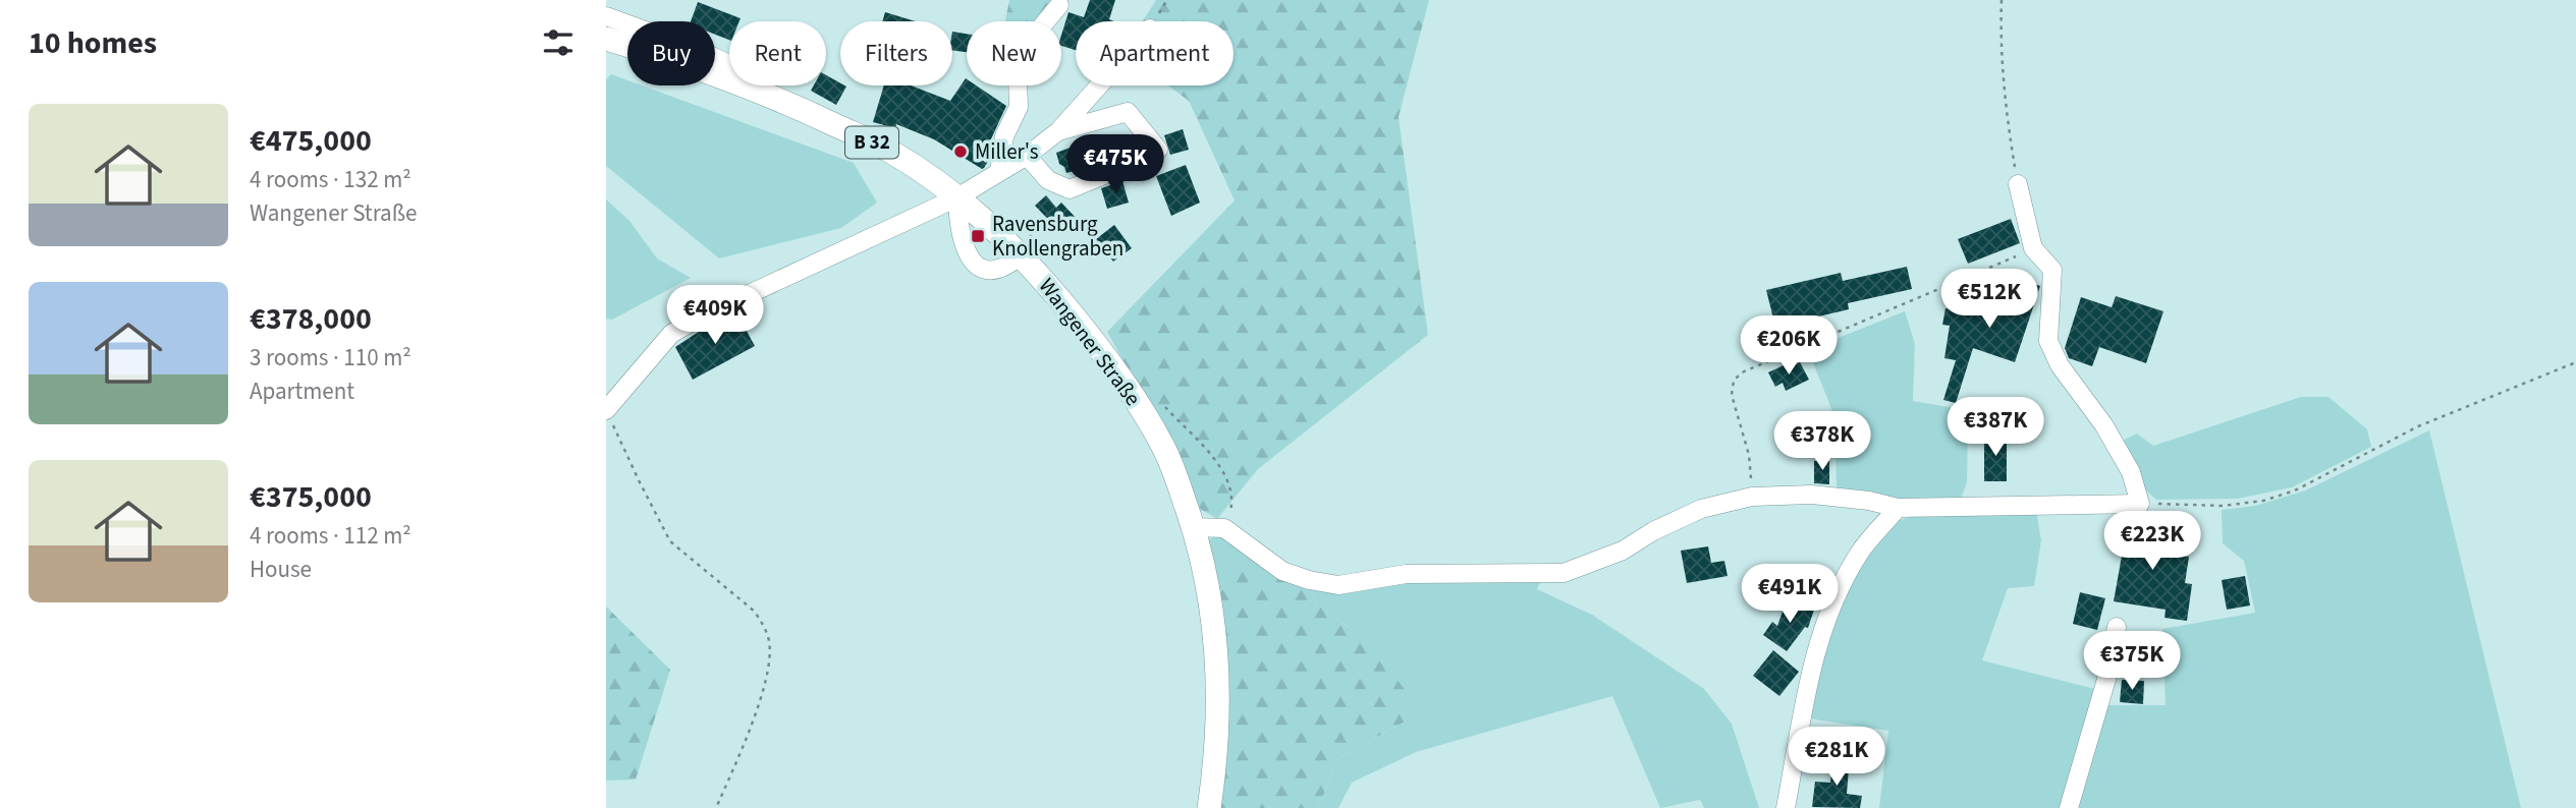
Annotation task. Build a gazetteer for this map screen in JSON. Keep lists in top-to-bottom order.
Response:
{
  "streets": {
    "main road": ["B 32", "Wangener Straße"]
  },
  "places": {
    "other": ["Miller's"],
    "transit": ["Ravensburg Knollengraben"]
  },
  "page": {
    "heading": "10 homes",
    "chip": [
      "Buy",
      "Rent",
      "Filters",
      "New",
      "Apartment"
    ],
    "list": [
      {
        "name": "€475,000",
        "note": "4 rooms · 132 m² · Wangener Straße"
      },
      {
        "name": "€378,000",
        "note": "3 rooms · 110 m² · Apartment"
      },
      {
        "name": "€375,000",
        "note": "4 rooms · 112 m² · House"
      }
    ],
    "price": [
      "€475K",
      "€512K",
      "€409K",
      "€206K",
      "€387K",
      "€378K",
      "€223K",
      "€491K",
      "€375K",
      "€281K"
    ]
  }
}
